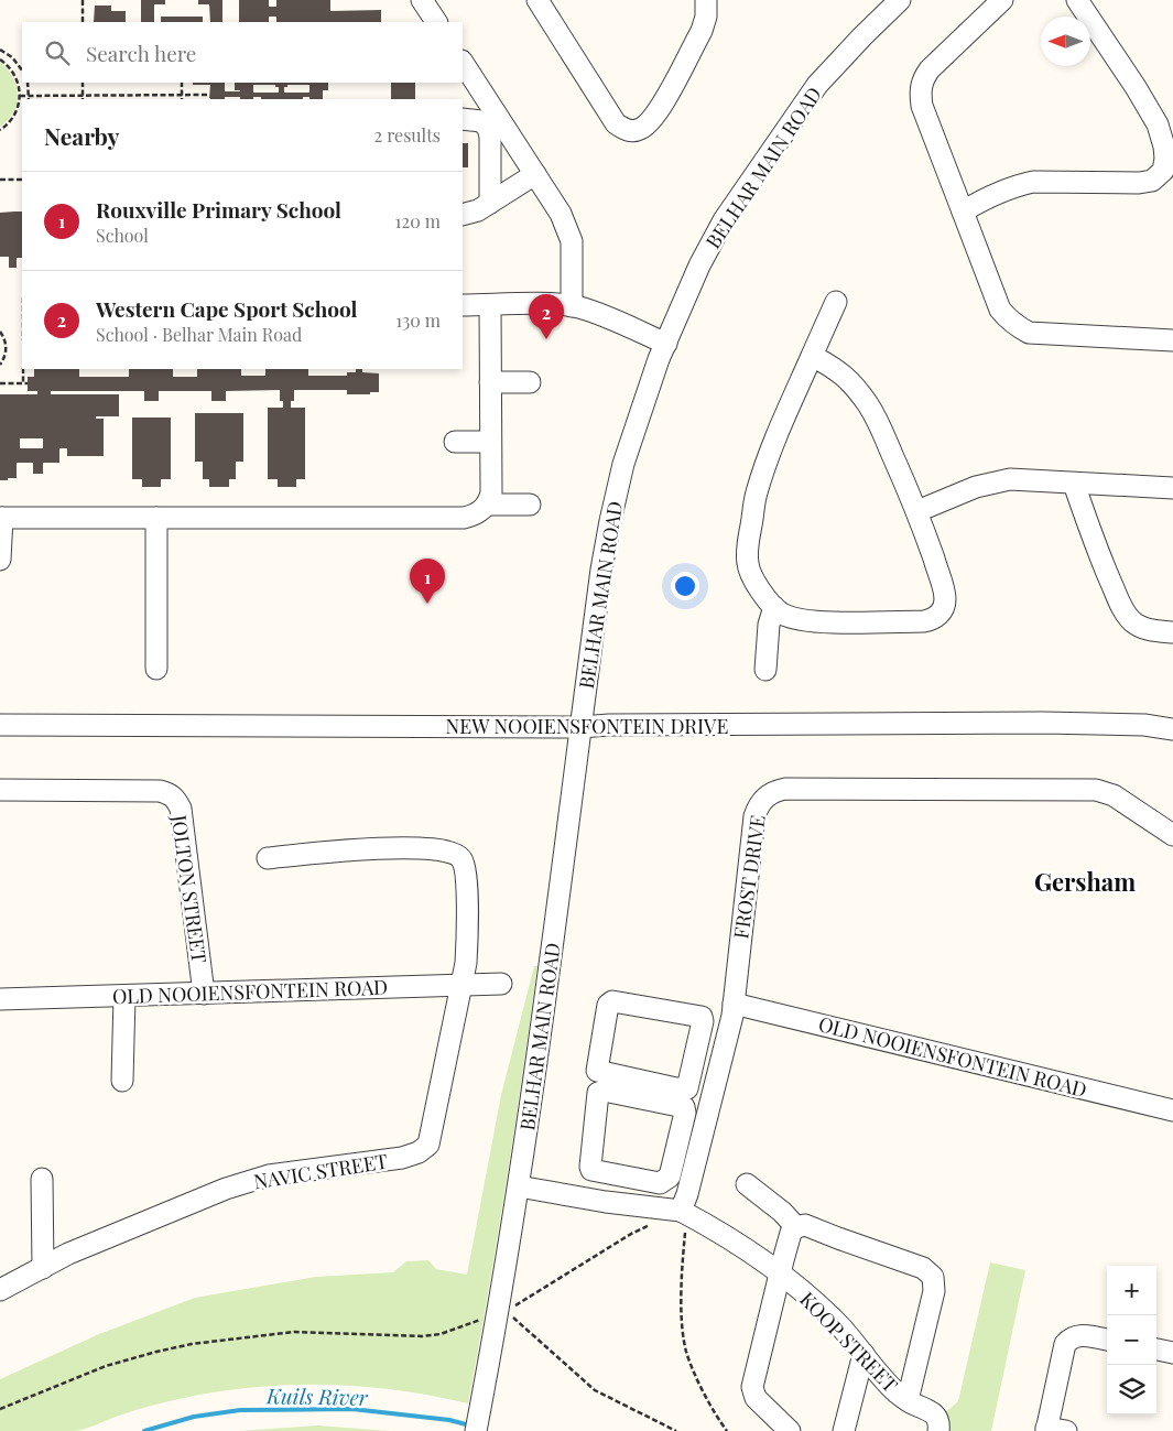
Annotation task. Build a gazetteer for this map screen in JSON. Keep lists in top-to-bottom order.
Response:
{
  "streets": {
    "street": [
      "BELHAR MAIN ROAD",
      "NEW NOOIENSFONTEIN DRIVE",
      "FROST DRIVE",
      "JOLTON STREET",
      "OLD NOOIENSFONTEIN ROAD",
      "NAVIC STREET",
      "KOOP STREET"
    ]
  },
  "crossings": [
    ["BELHAR MAIN ROAD", "NEW NOOIENSFONTEIN DRIVE"],
    ["FROST DRIVE", "OLD NOOIENSFONTEIN ROAD"],
    ["FROST DRIVE", "KOOP STREET"],
    ["JOLTON STREET", "OLD NOOIENSFONTEIN ROAD"],
    ["OLD NOOIENSFONTEIN ROAD", "NAVIC STREET"]
  ],
  "districts": ["Gersham"],
  "water": ["Kuils River"],
  "north": "left",
  "page": {
    "search": "Search here",
    "heading": ["Nearby", "2 results"],
    "list": [
      {
        "mark": "1",
        "name": "Rouxville Primary School",
        "note": "School",
        "value": "120 m"
      },
      {
        "mark": "2",
        "name": "Western Cape Sport School",
        "note": "School · Belhar Main Road",
        "value": "130 m"
      }
    ],
    "pins": ["2", "1"],
    "map_buttons": ["+", "−"]
  }
}
